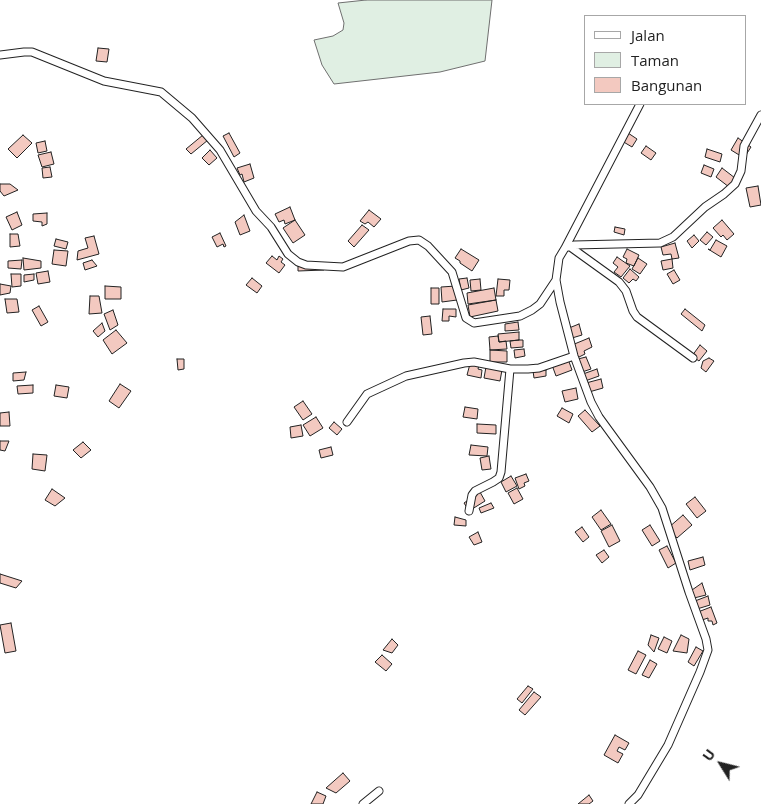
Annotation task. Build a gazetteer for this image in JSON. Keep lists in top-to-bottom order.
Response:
{
  "legend": ["Jalan", "Taman", "Bangunan"],
  "north": "top left"
}
